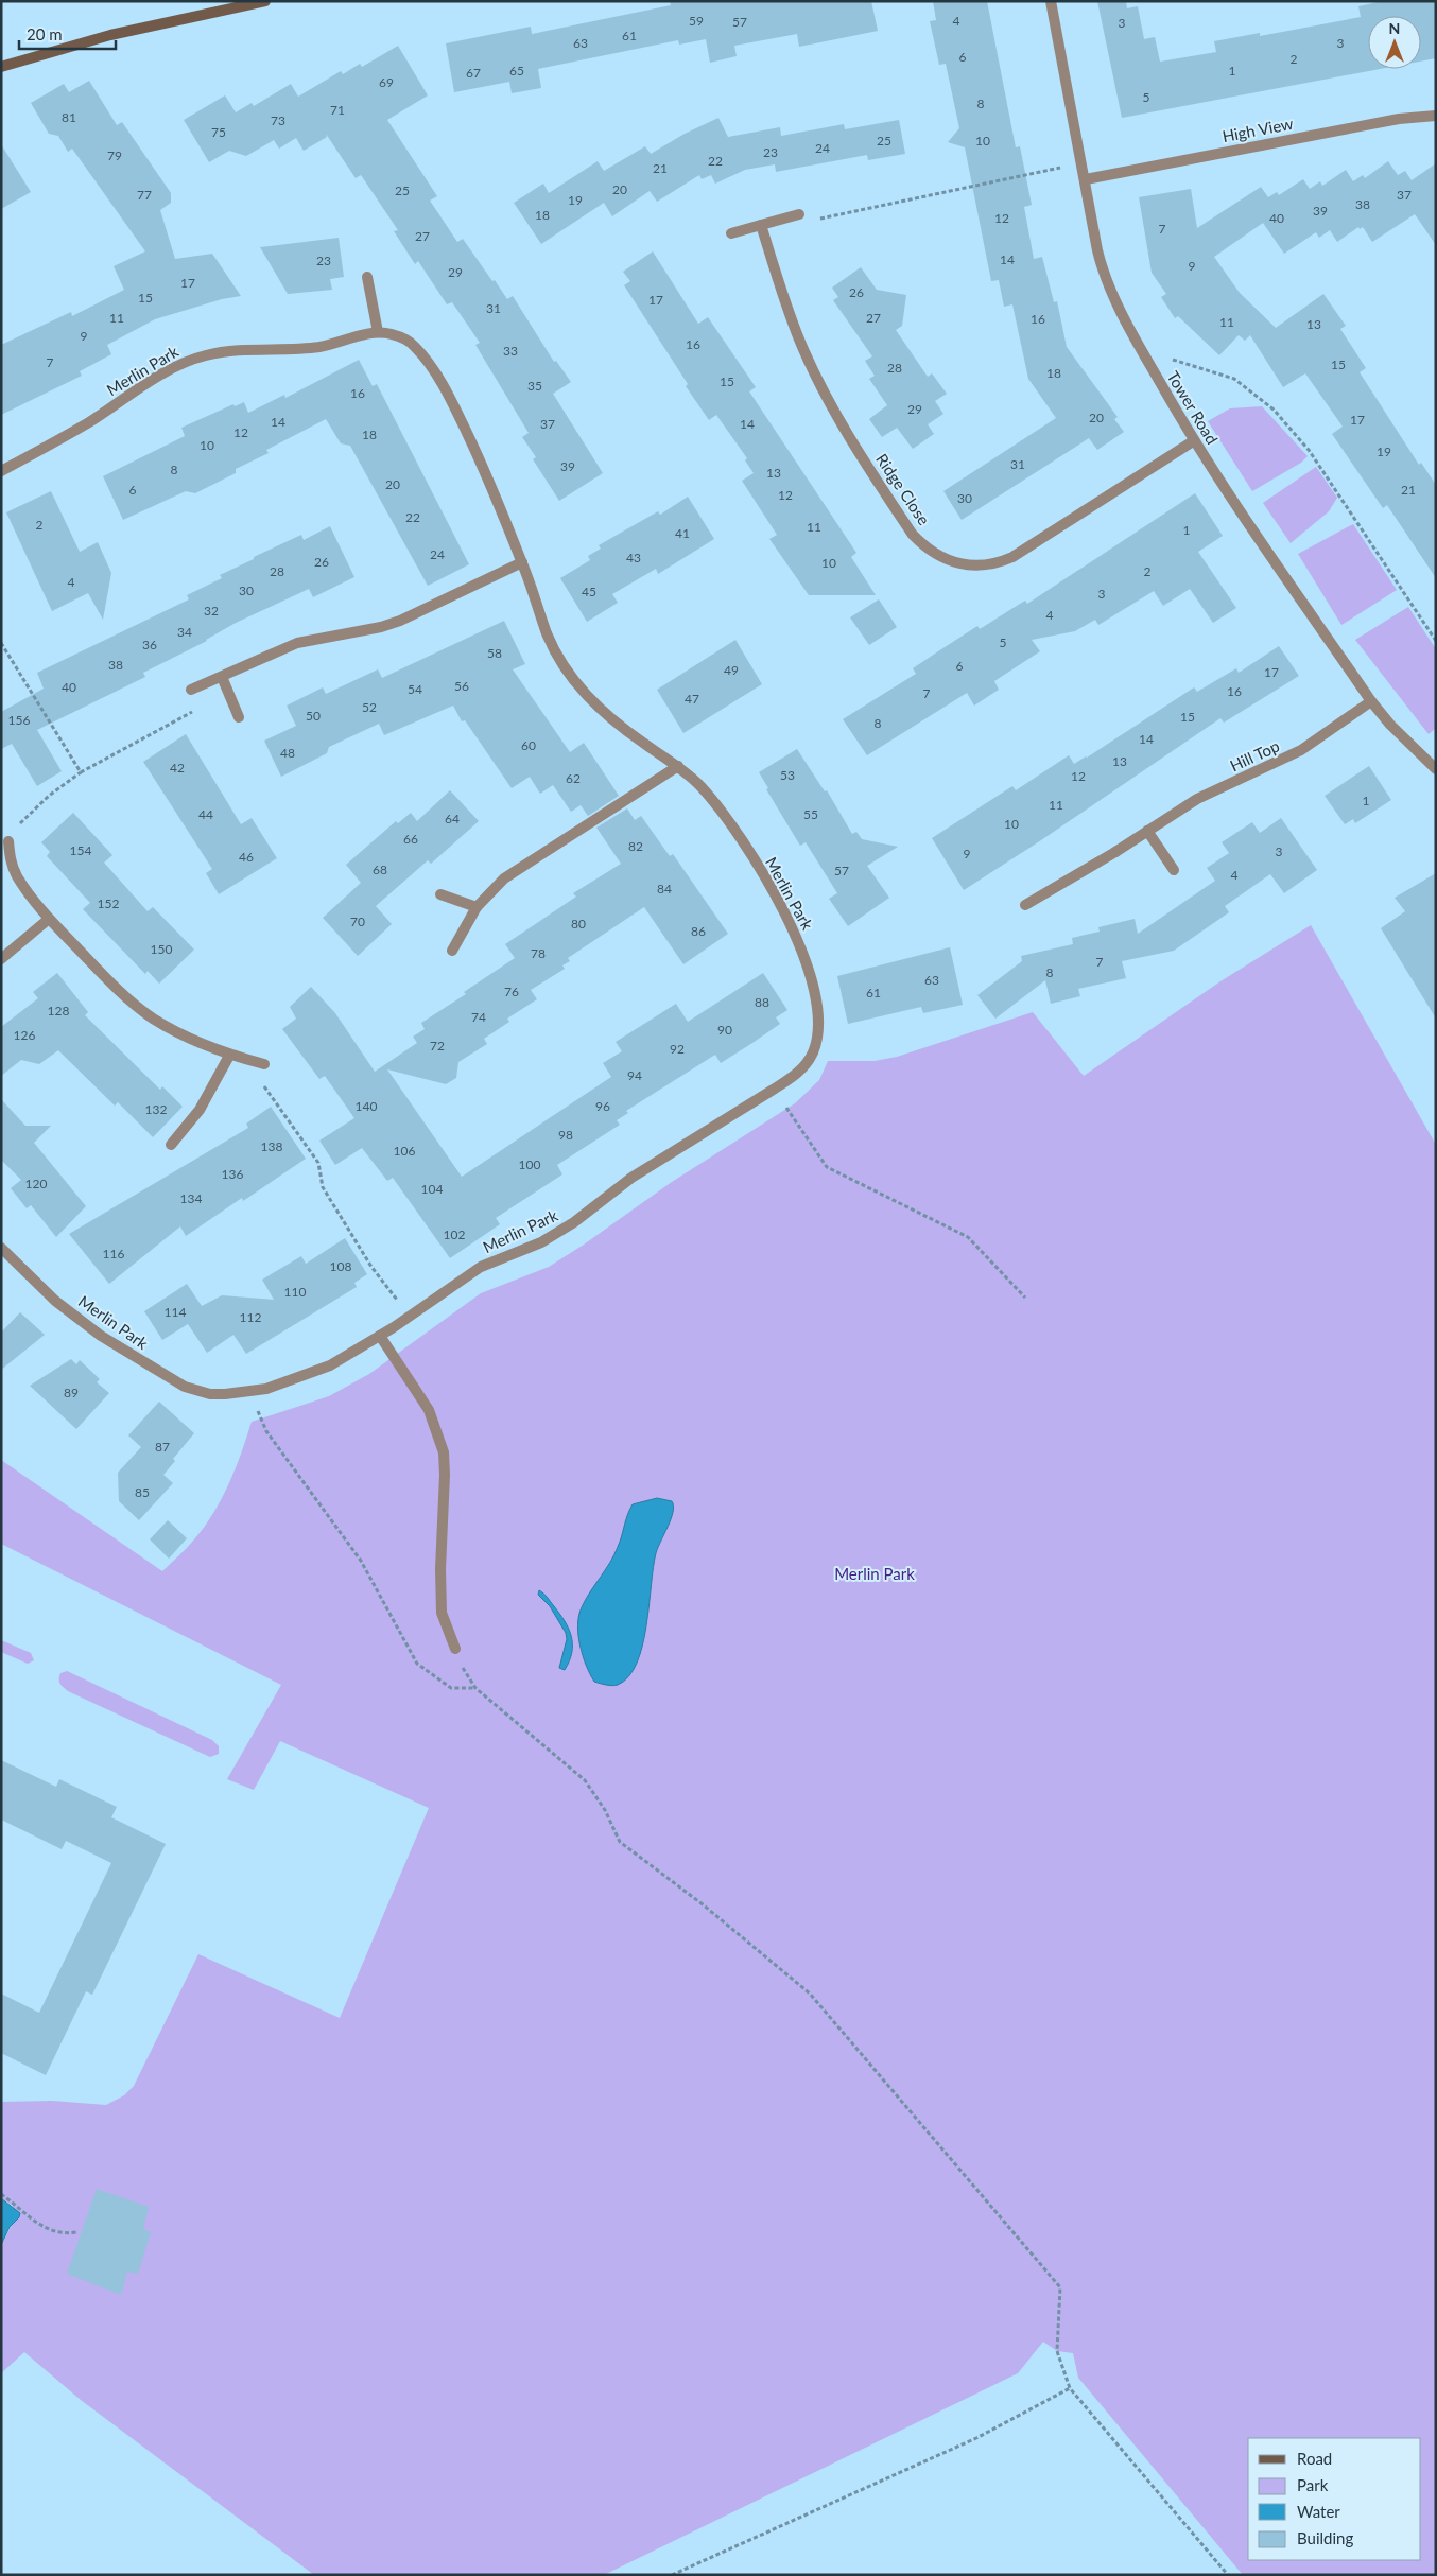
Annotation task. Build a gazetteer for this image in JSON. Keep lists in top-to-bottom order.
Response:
{
  "streets": {
    "street": [
      "High View",
      "Merlin Park",
      "Tower Road",
      "Ridge Close",
      "Hill Top"
    ]
  },
  "crossings": [
    ["High View", "Tower Road"],
    ["Tower Road", "Ridge Close"],
    ["Tower Road", "Hill Top"]
  ],
  "parks": ["Merlin Park"],
  "house_numbers": [
    "59",
    "4",
    "57",
    "3",
    "61",
    "63",
    "3",
    "6",
    "2",
    "65",
    "1",
    "67",
    "69",
    "5",
    "8",
    "71",
    "81",
    "73",
    "75",
    "25",
    "10",
    "24",
    "23",
    "79",
    "22",
    "21",
    "20",
    "25",
    "77",
    "37",
    "19",
    "38",
    "39",
    "18",
    "12",
    "40",
    "7",
    "27",
    "14",
    "23",
    "9",
    "29",
    "17",
    "26",
    "15",
    "17",
    "31",
    "11",
    "27",
    "16",
    "11",
    "13",
    "9",
    "16",
    "33",
    "7",
    "15",
    "28",
    "18",
    "15",
    "35",
    "16",
    "29",
    "20",
    "17",
    "14",
    "37",
    "14",
    "12",
    "18",
    "10",
    "19",
    "31",
    "39",
    "8",
    "13",
    "20",
    "6",
    "21",
    "12",
    "30",
    "22",
    "2",
    "11",
    "1",
    "41",
    "24",
    "43",
    "26",
    "10",
    "28",
    "2",
    "4",
    "30",
    "45",
    "3",
    "32",
    "4",
    "34",
    "5",
    "36",
    "58",
    "38",
    "6",
    "49",
    "17",
    "56",
    "40",
    "54",
    "16",
    "7",
    "47",
    "52",
    "50",
    "15",
    "156",
    "8",
    "14",
    "60",
    "48",
    "13",
    "42",
    "53",
    "12",
    "62",
    "1",
    "11",
    "44",
    "55",
    "64",
    "10",
    "66",
    "82",
    "154",
    "3",
    "9",
    "46",
    "68",
    "57",
    "4",
    "84",
    "152",
    "70",
    "80",
    "86",
    "150",
    "78",
    "7",
    "8",
    "63",
    "76",
    "61",
    "88",
    "128",
    "74",
    "90",
    "126",
    "72",
    "92",
    "94",
    "140",
    "96",
    "132",
    "98",
    "138",
    "106",
    "100",
    "136",
    "120",
    "104",
    "134",
    "102",
    "116",
    "108",
    "110",
    "114",
    "112",
    "89",
    "87",
    "85"
  ],
  "legend": [
    "Road",
    "Park",
    "Water",
    "Building"
  ],
  "scale_bar": "20 m",
  "north": "top"
}
